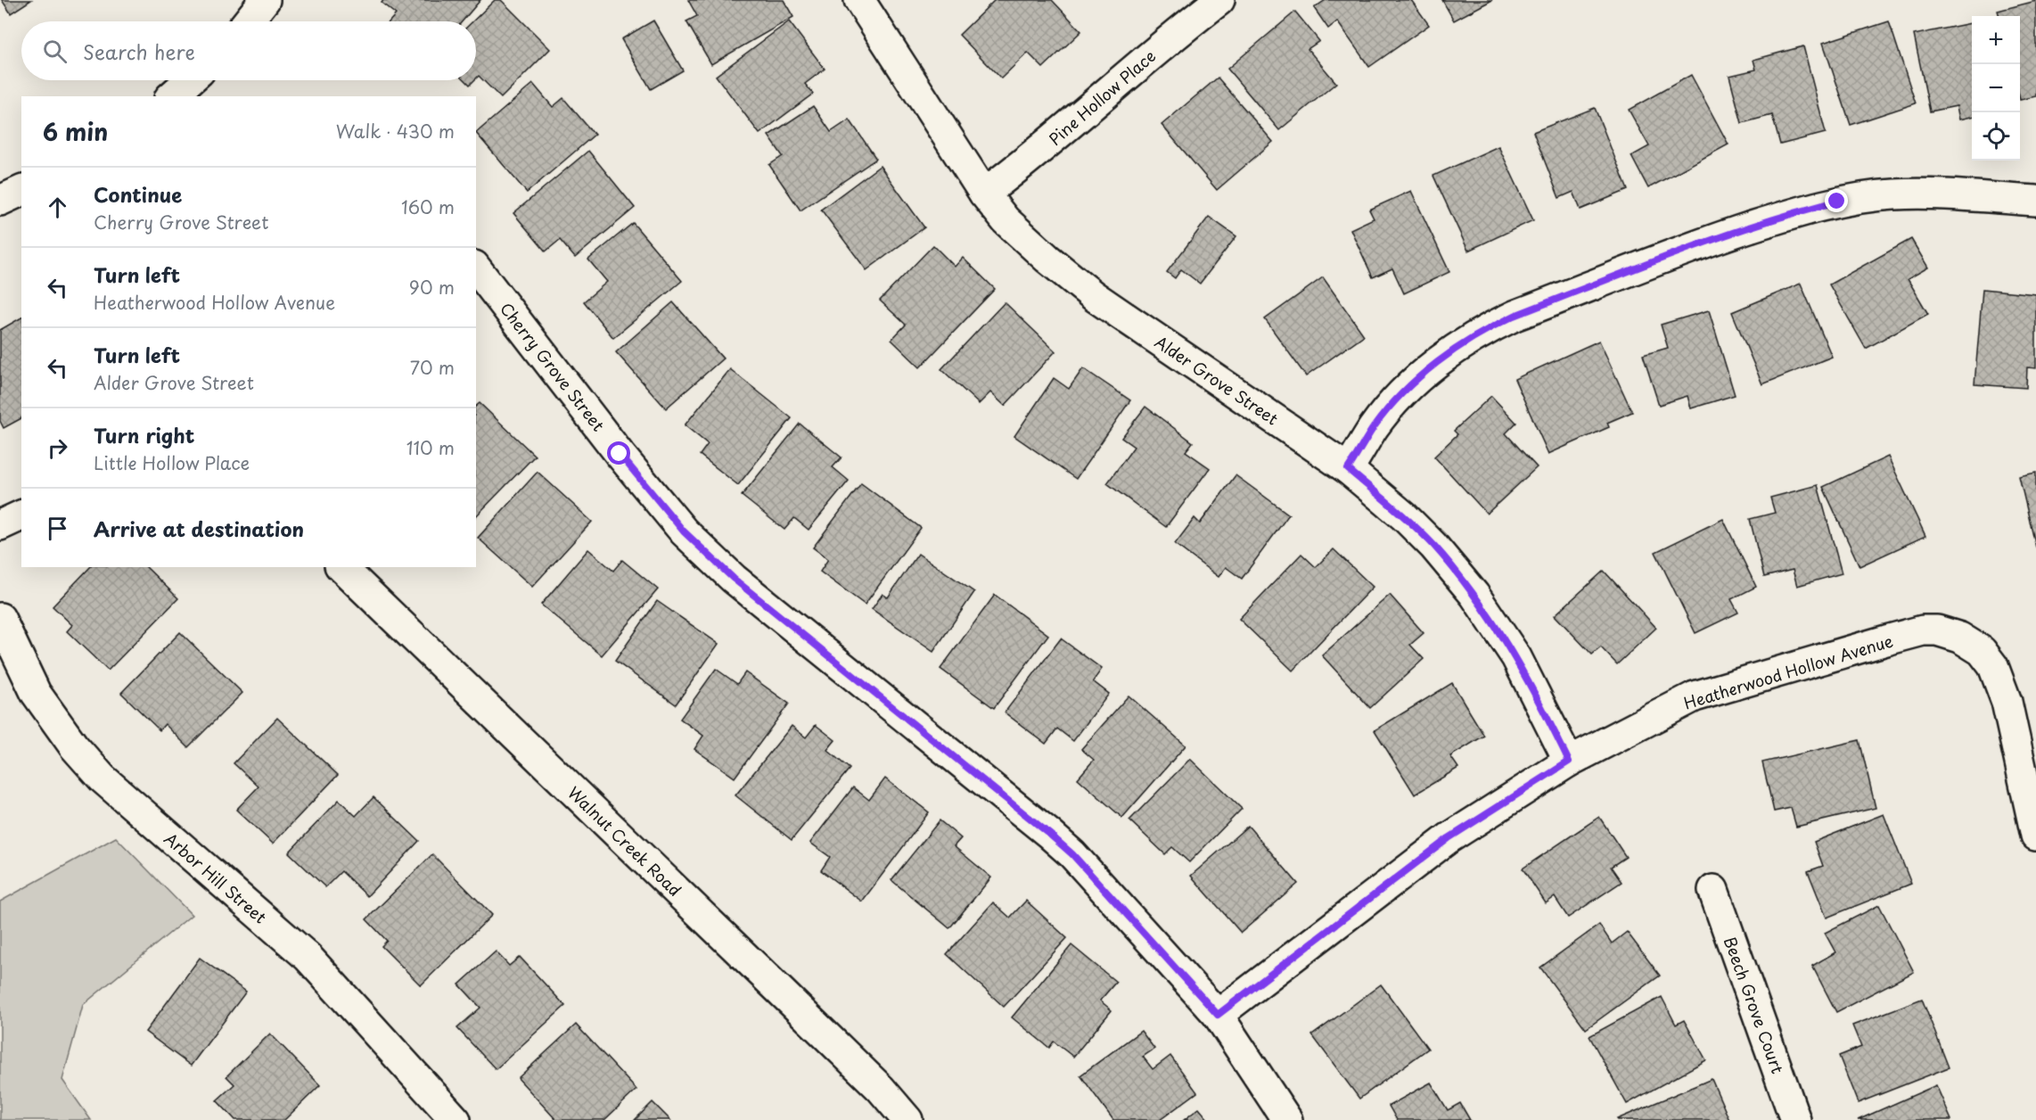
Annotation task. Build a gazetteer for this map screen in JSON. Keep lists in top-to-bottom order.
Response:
{
  "streets": {
    "street": [
      "Pine Hollow Place",
      "Cherry Grove Street",
      "Alder Grove Street",
      "Heatherwood Hollow Avenue",
      "Walnut Creek Road",
      "Arbor Hill Street",
      "Beech Grove Court"
    ]
  },
  "crossings": [
    ["Pine Hollow Place", "Alder Grove Street"],
    ["Cherry Grove Street", "Heatherwood Hollow Avenue"],
    ["Alder Grove Street", "Heatherwood Hollow Avenue"]
  ],
  "page": {
    "map_buttons": ["+", "−"],
    "search": "Search here",
    "heading": ["6 min", "Walk · 430 m"],
    "list": [
      ["Continue", "Cherry Grove Street", "160 m"],
      ["Turn left", "Heatherwood Hollow Avenue", "90 m"],
      ["Turn left", "Alder Grove Street", "70 m"],
      ["Turn right", "Little Hollow Place", "110 m"],
      "Arrive at destination"
    ]
  }
}
